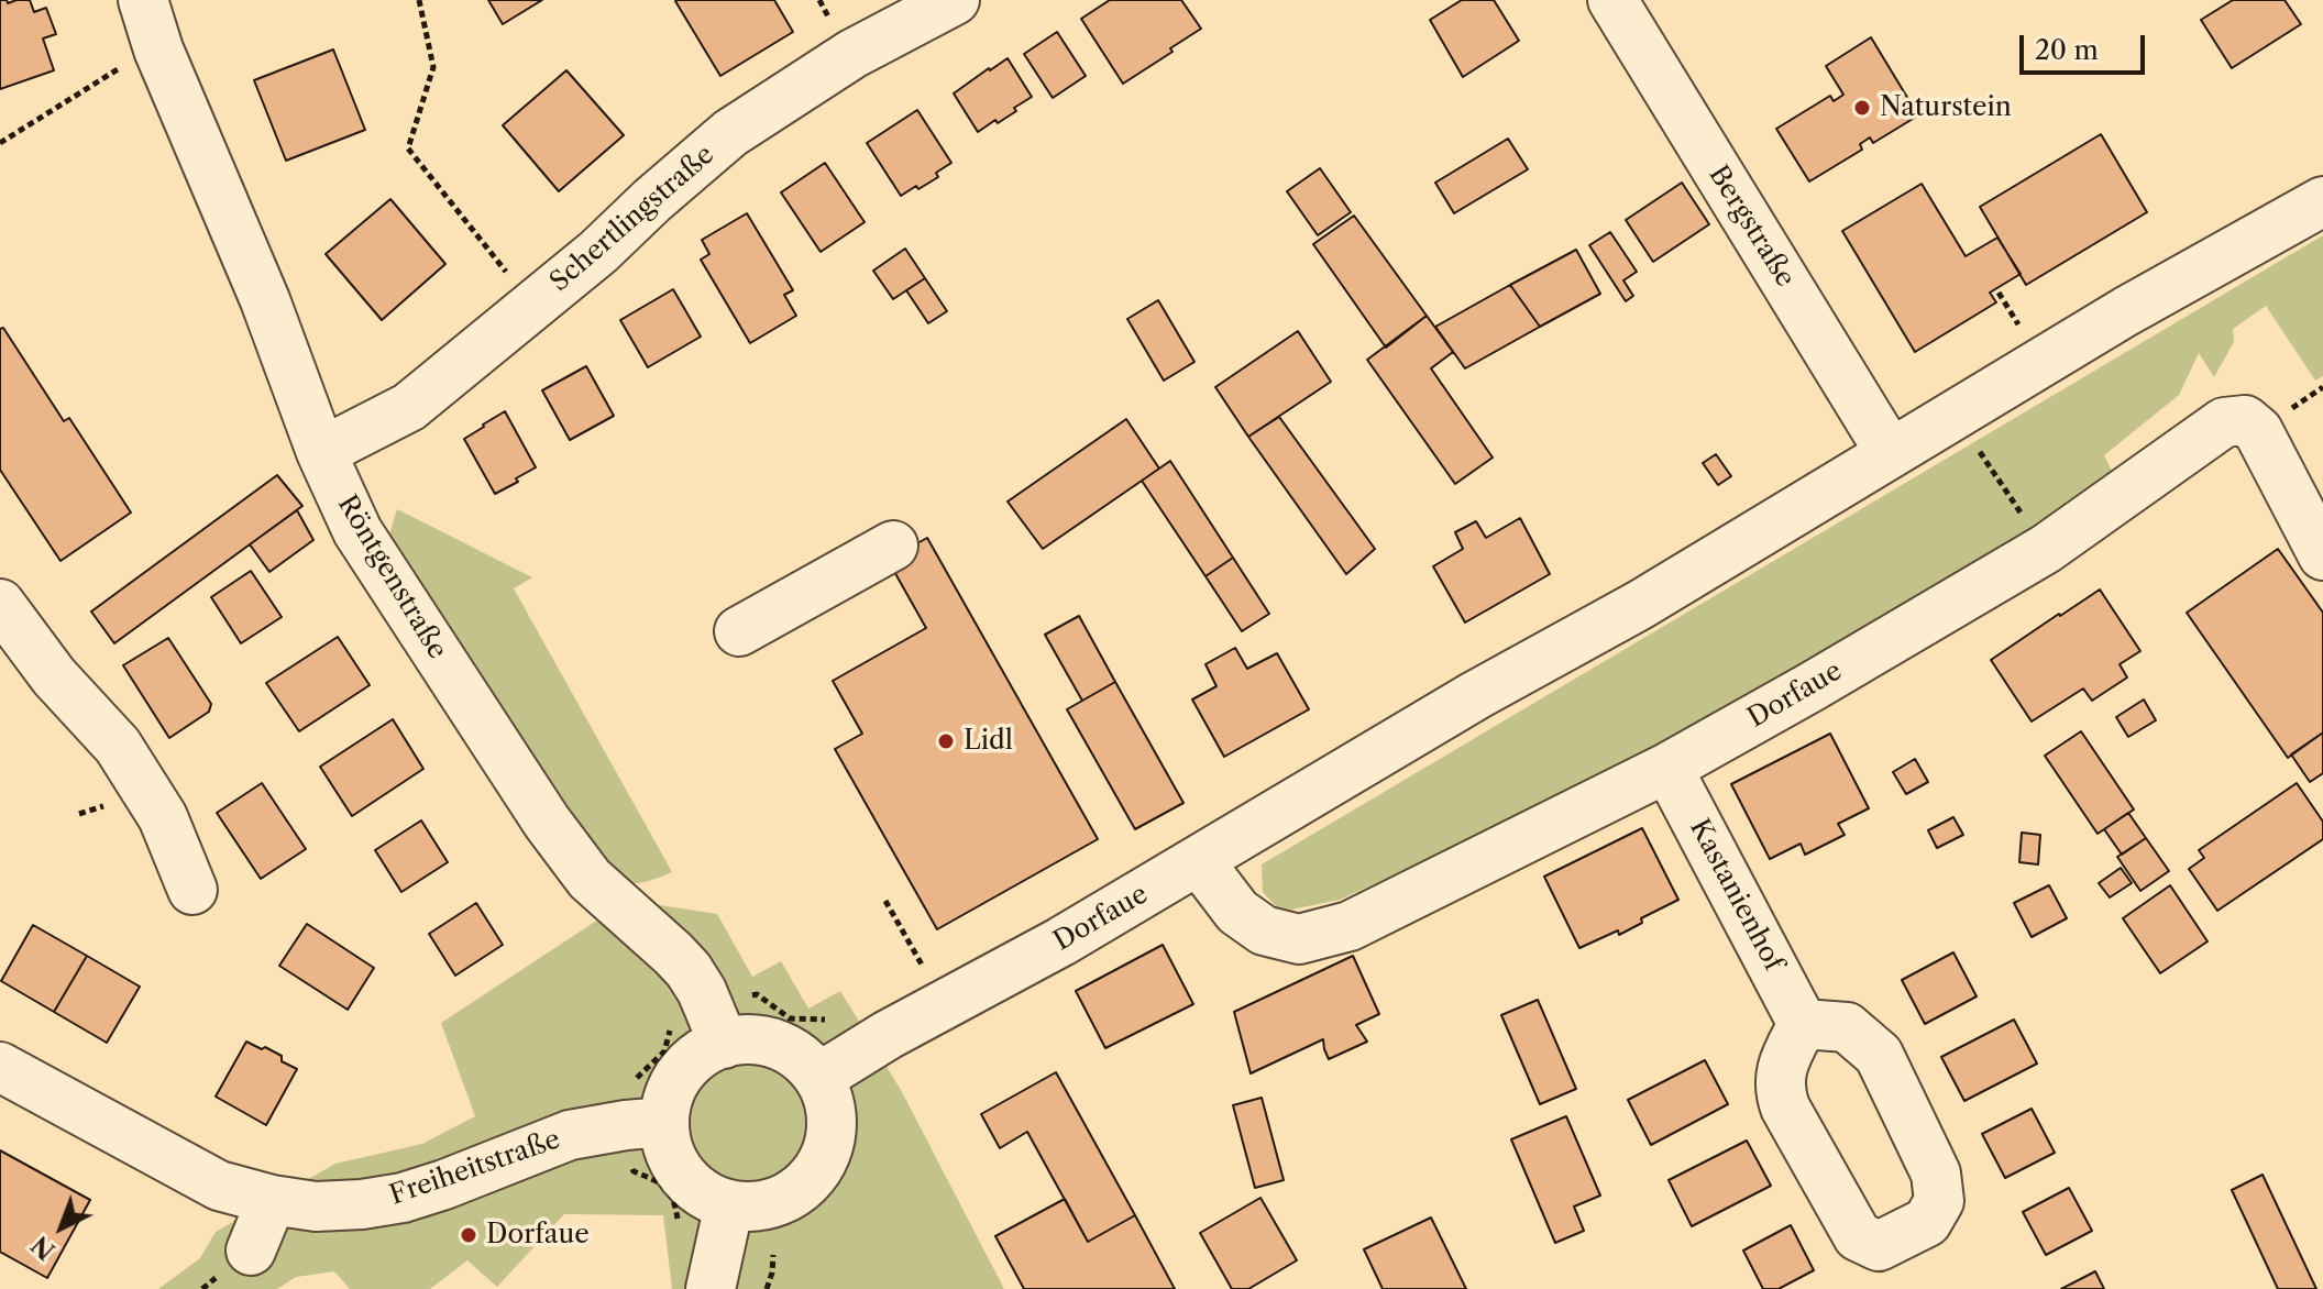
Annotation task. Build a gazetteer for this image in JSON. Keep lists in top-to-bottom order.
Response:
{
  "streets": {
    "street": [
      "Schertlingstraße",
      "Bergstraße",
      "Röntgenstraße",
      "Dorfaue",
      "Kastanienhof",
      "Freiheitstraße"
    ]
  },
  "crossings": [
    ["Schertlingstraße", "Röntgenstraße"],
    ["Bergstraße", "Dorfaue"],
    ["Röntgenstraße", "Dorfaue"],
    ["Röntgenstraße", "Freiheitstraße"],
    ["Dorfaue", "Kastanienhof"],
    ["Dorfaue", "Freiheitstraße"]
  ],
  "places": ["Naturstein", "Lidl", "Dorfaue"],
  "scale_bar": "20 m",
  "north": "bottom left"
}
